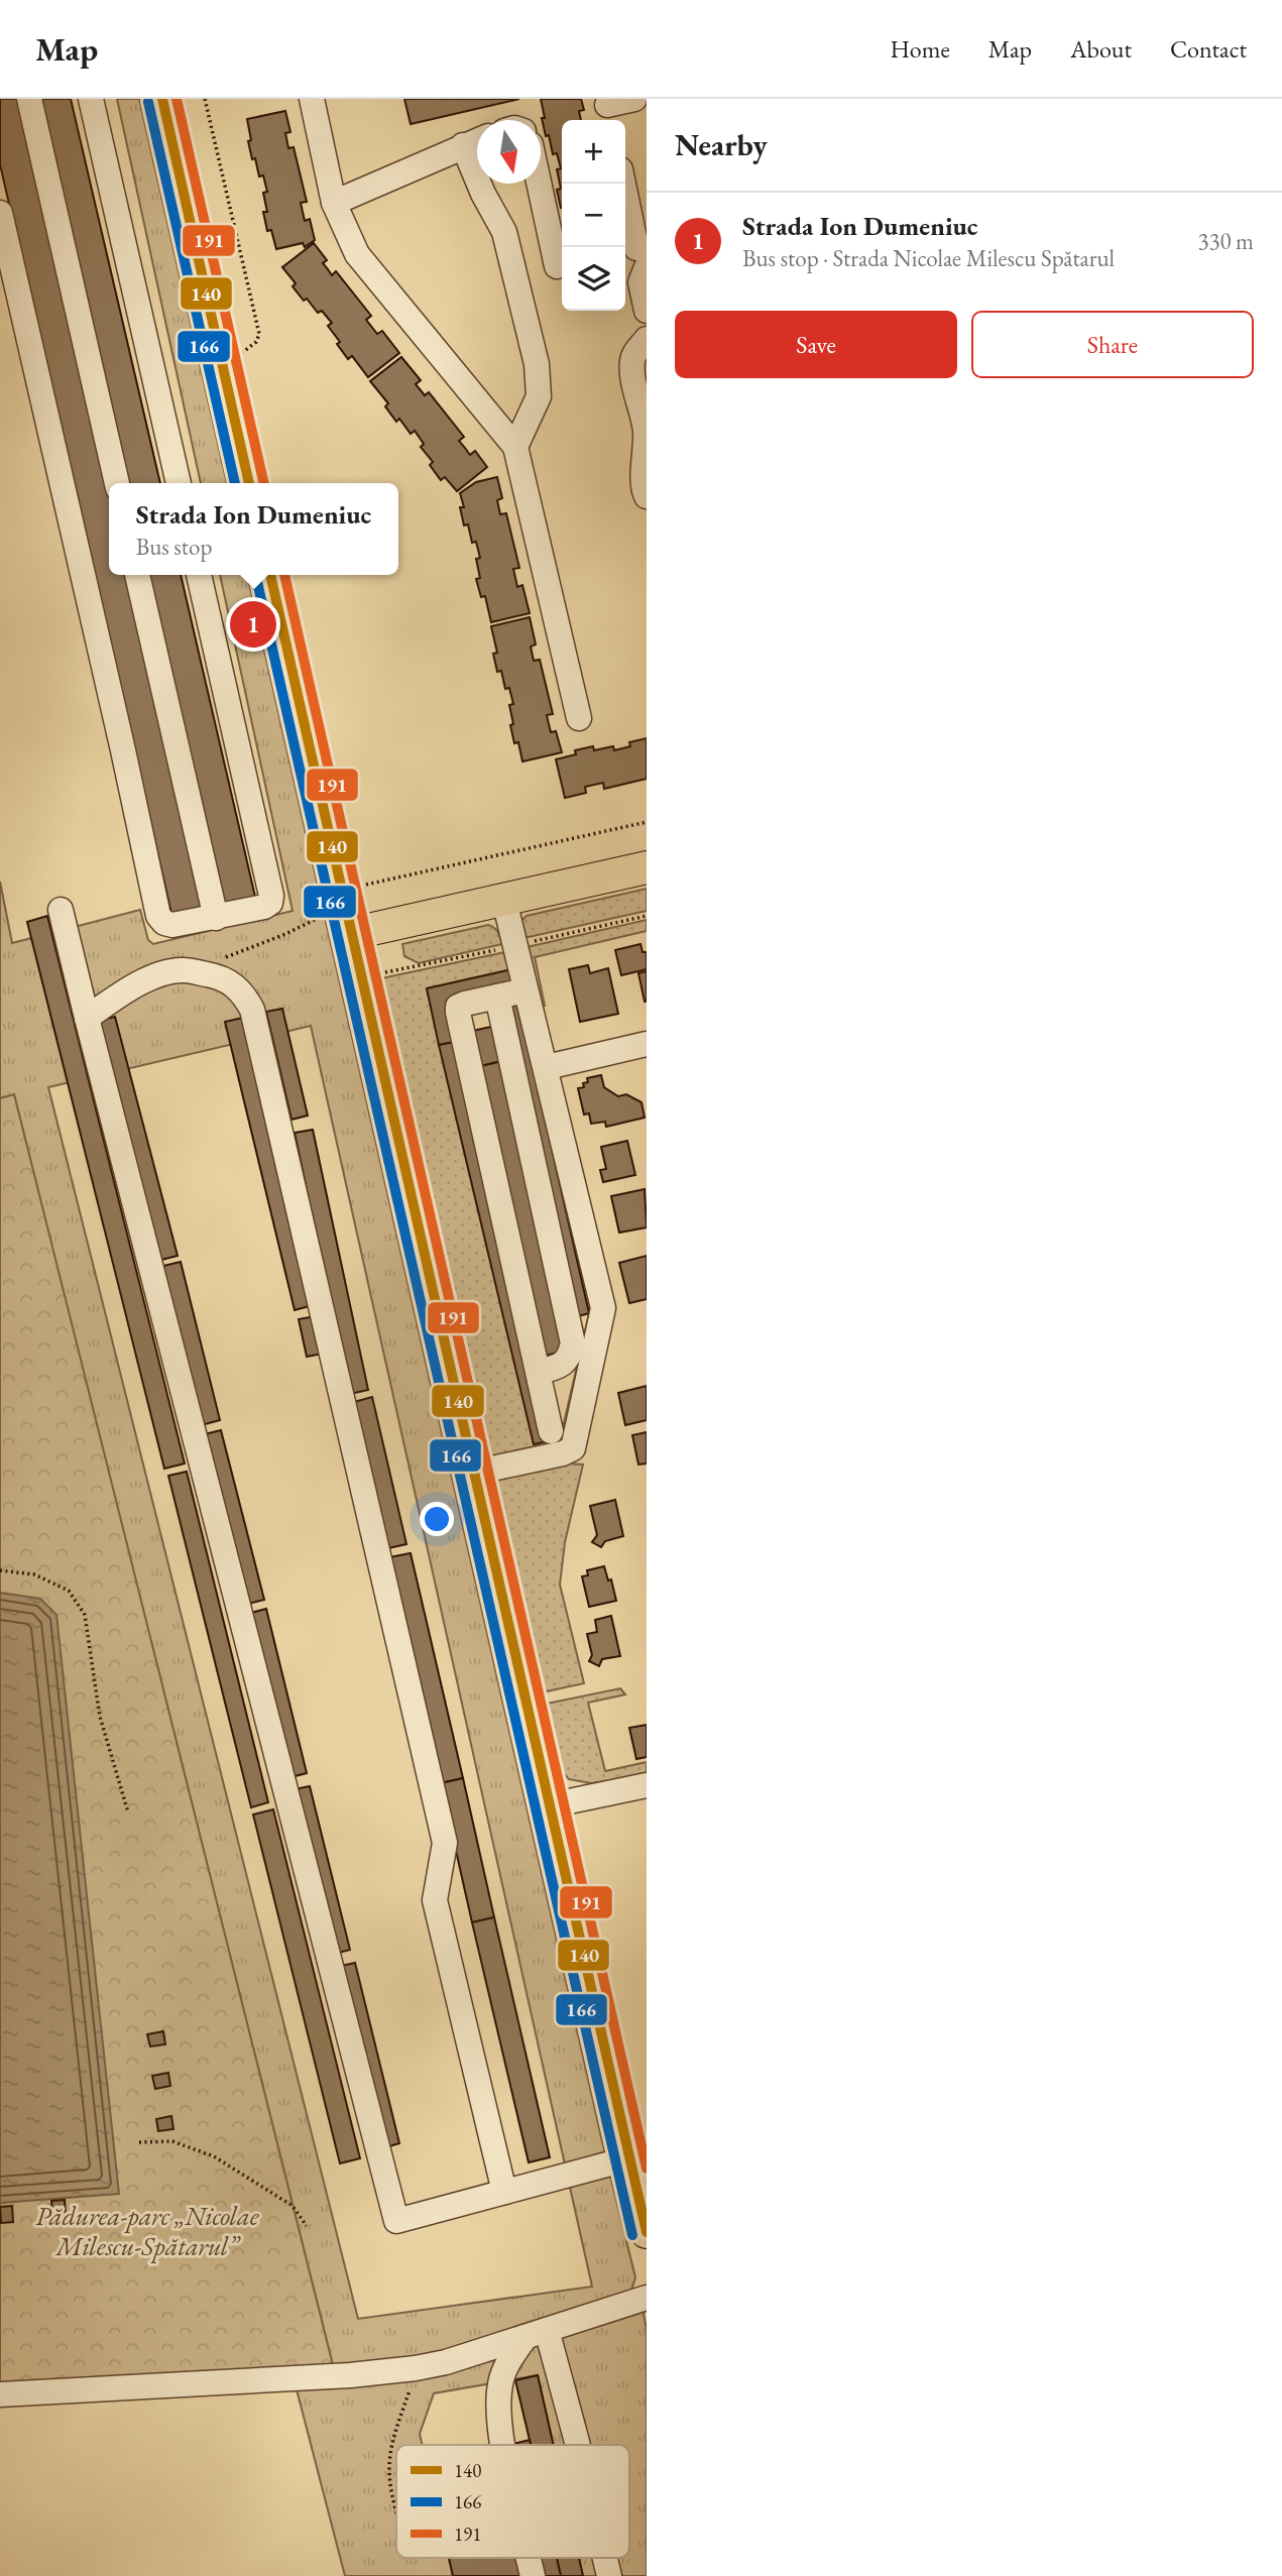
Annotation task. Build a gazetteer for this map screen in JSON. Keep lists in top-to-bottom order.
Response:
{
  "parks": ["Pădurea-parc „Nicolae Milescu-Spătarul”"],
  "lines": ["transit line 140", "transit line 191", "transit line 166"],
  "legend": ["140", "166", "191"],
  "north": "bottom",
  "page": {
    "header": "Map",
    "nav": [
      "Home",
      "Map",
      "About",
      "Contact"
    ],
    "heading": "Nearby",
    "map_buttons": ["+", "−"],
    "list": [
      {
        "mark": "1",
        "name": "Strada Ion Dumeniuc",
        "note": "Bus stop · Strada Nicolae Milescu Spătarul",
        "value": "330 m"
      }
    ],
    "buttons": ["Save", "Share"],
    "popup": ["Strada Ion Dumeniuc", "Bus stop"],
    "pins": "1"
  }
}
